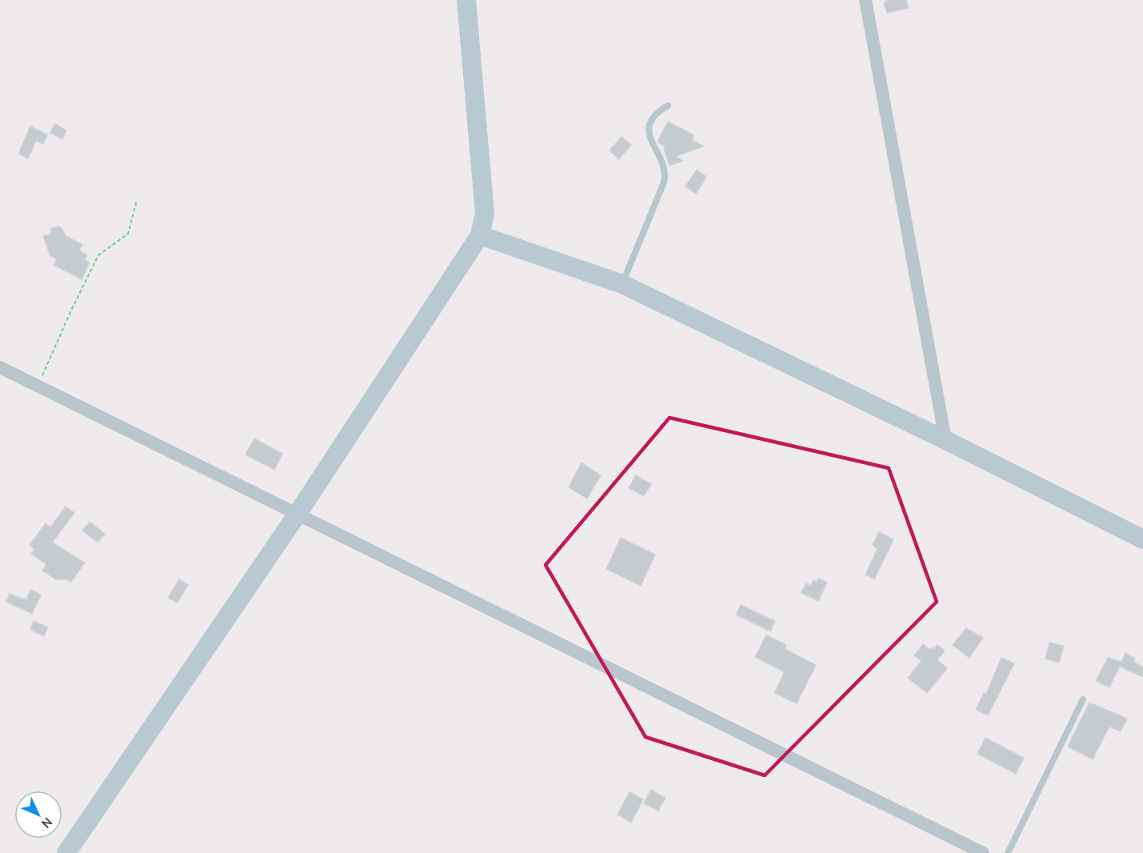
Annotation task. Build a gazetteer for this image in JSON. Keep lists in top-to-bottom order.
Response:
{
  "north": "bottom right"
}
